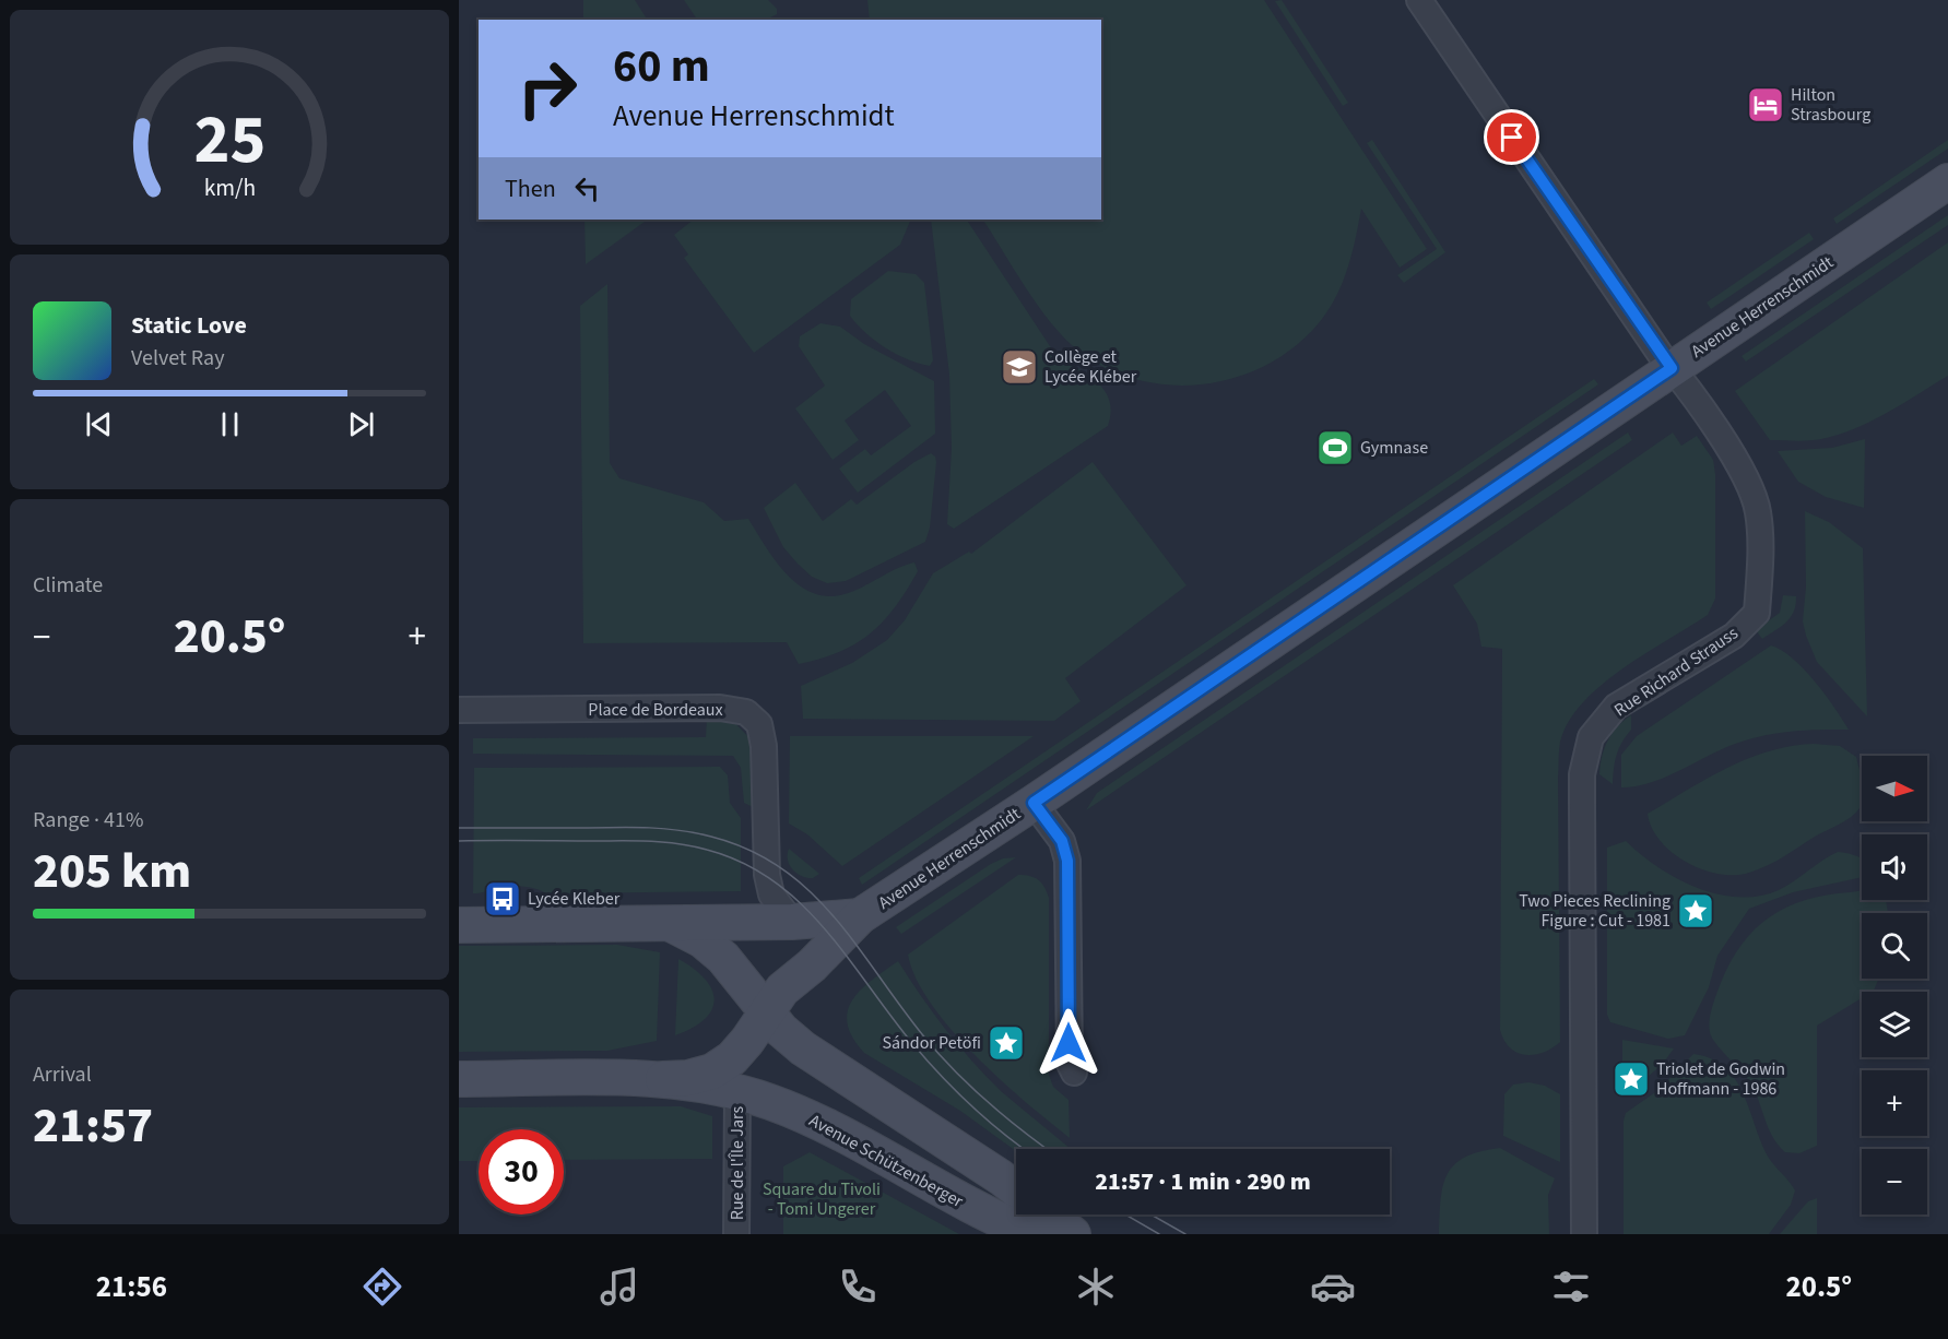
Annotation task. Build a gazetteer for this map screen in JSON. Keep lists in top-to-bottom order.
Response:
{
  "streets": {
    "main road": ["Avenue Herrenschmidt", "Avenue Schützenberger"],
    "street": ["Rue Richard Strauss", "Place de Bordeaux", "Rue de l'Île Jars"]
  },
  "crossings": [
    ["Avenue Herrenschmidt", "Rue Richard Strauss"],
    ["Avenue Herrenschmidt", "Place de Bordeaux"],
    ["Avenue Schützenberger", "Rue de l'Île Jars"]
  ],
  "parks": ["Square du Tivoli - Tomi Ungerer"],
  "places": {
    "hotel": ["Hilton Strasbourg"],
    "school or university": ["Collège et Lycée Kléber"],
    "sports": ["Gymnase"],
    "bus stop": ["Lycée Kleber"],
    "place": ["Two Pieces Reclining Figure : Cut - 1981", "Sándor Petöfi", "Triolet de Godwin Hoffmann - 1986"]
  },
  "north": "right",
  "page": {
    "turn": ["60 m", "Avenue Herrenschmidt"],
    "then": "Then",
    "song": ["Static Love", "Velvet Ray"],
    "tile": [
      "Climate",
      ["Range · 41%", "205 km"],
      ["Arrival", "21:57"]
    ],
    "heat": ["−", "20.5°", "+"],
    "map_buttons": ["+", "−"],
    "limit": "30",
    "trip": "21:57 · 1 min · 290 m",
    "tabs": ["21:56", "20.5°"],
    "gauge": ["25", "km/h"]
  }
}
